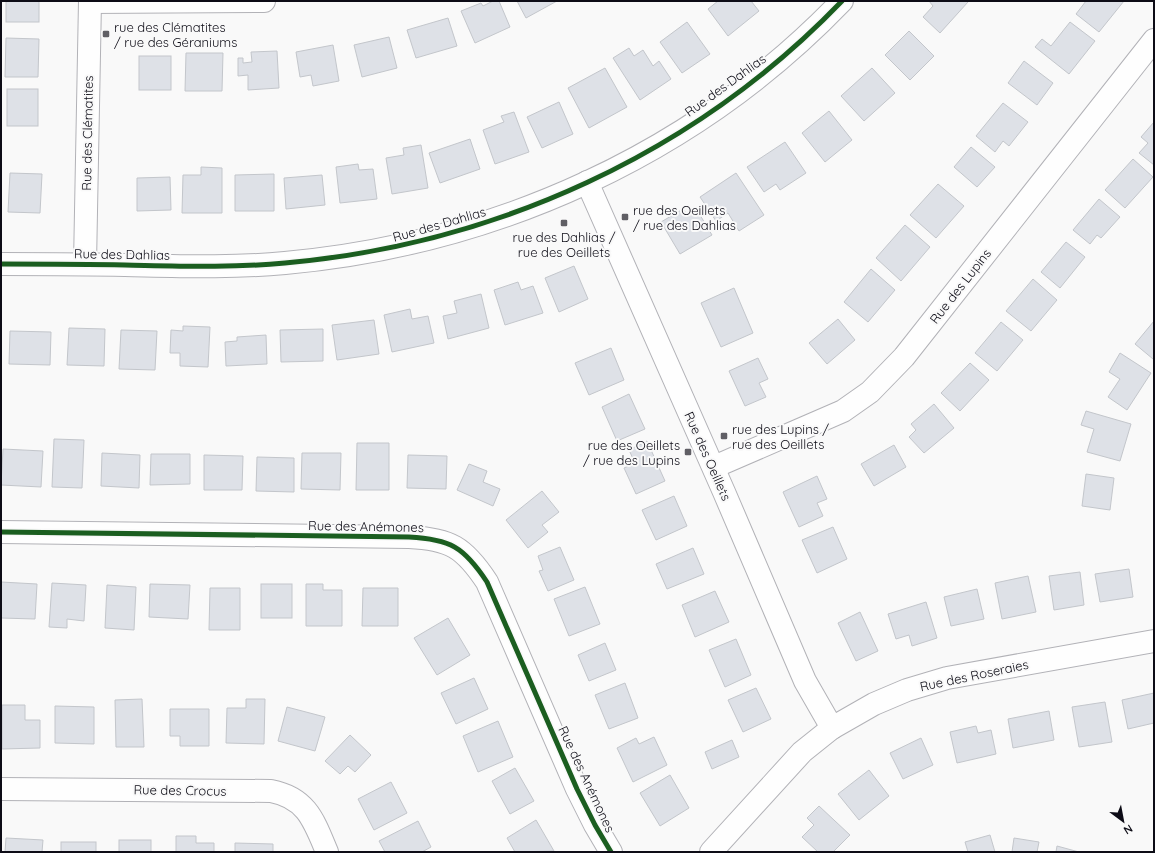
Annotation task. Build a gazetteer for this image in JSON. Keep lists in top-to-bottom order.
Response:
{
  "streets": {
    "street": [
      "Rue des Dahlias",
      "Rue des Clématites",
      "Rue des Lupins",
      "Rue des Oeillets",
      "Rue des Anémones",
      "Rue des Roseraies",
      "Rue des Crocus"
    ]
  },
  "crossings": [
    ["Rue des Dahlias", "Rue des Clématites"],
    ["Rue des Dahlias", "Rue des Oeillets"],
    ["Rue des Lupins", "Rue des Oeillets"],
    ["Rue des Oeillets", "Rue des Roseraies"]
  ],
  "places": {
    "transit": [
      "rue des Clématites / rue des Géraniums",
      "rue des Oeillets / rue des Dahlias",
      "rue des Dahlias / rue des Oeillets",
      "rue des Lupins / rue des Oeillets",
      "rue des Oeillets / rue des Lupins"
    ]
  },
  "north": "bottom right"
}
